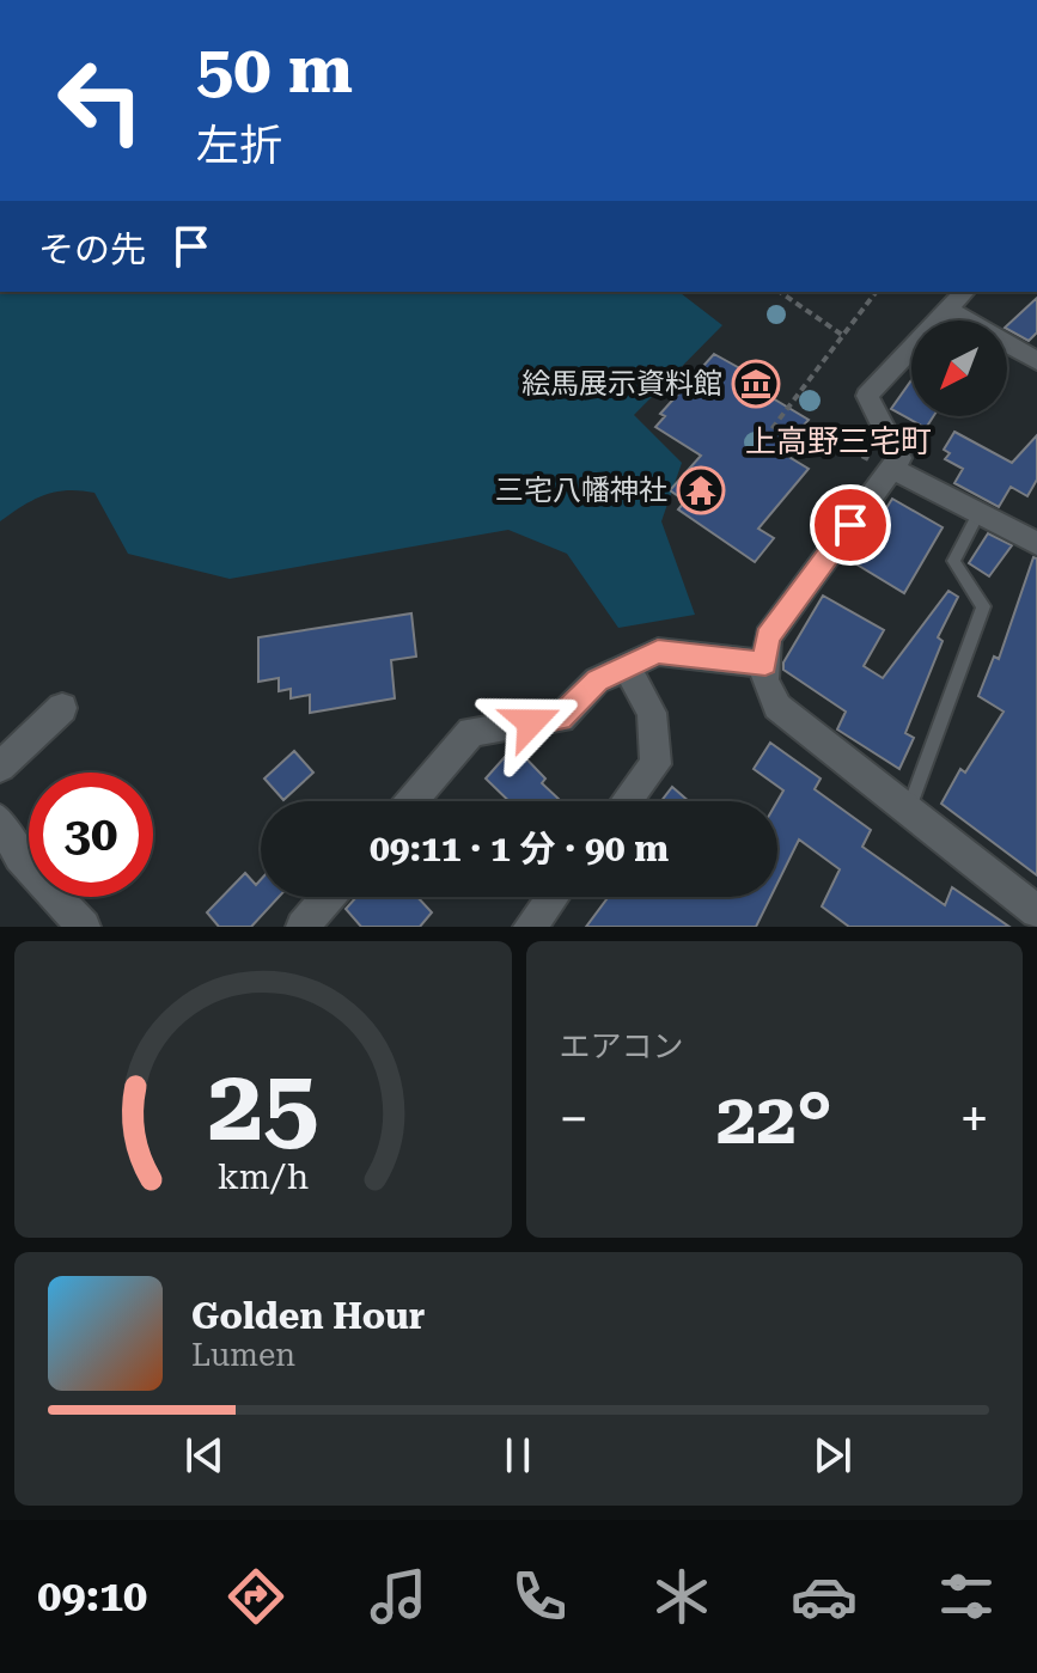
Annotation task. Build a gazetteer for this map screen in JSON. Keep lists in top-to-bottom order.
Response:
{
  "districts": ["上高野三宅町"],
  "places": {
    "museum": ["絵馬展示資料館"],
    "temple": ["三宅八幡神社"]
  },
  "north": "bottom left",
  "page": {
    "turn": ["50 m", "左折"],
    "then": "その先",
    "limit": "30",
    "trip": "09:11 · 1 分 · 90 m",
    "tile": "エアコン",
    "heat": ["−", "22°", "+"],
    "song": ["Golden Hour", "Lumen"],
    "tabs": "09:10",
    "gauge": ["25", "km/h"]
  }
}
